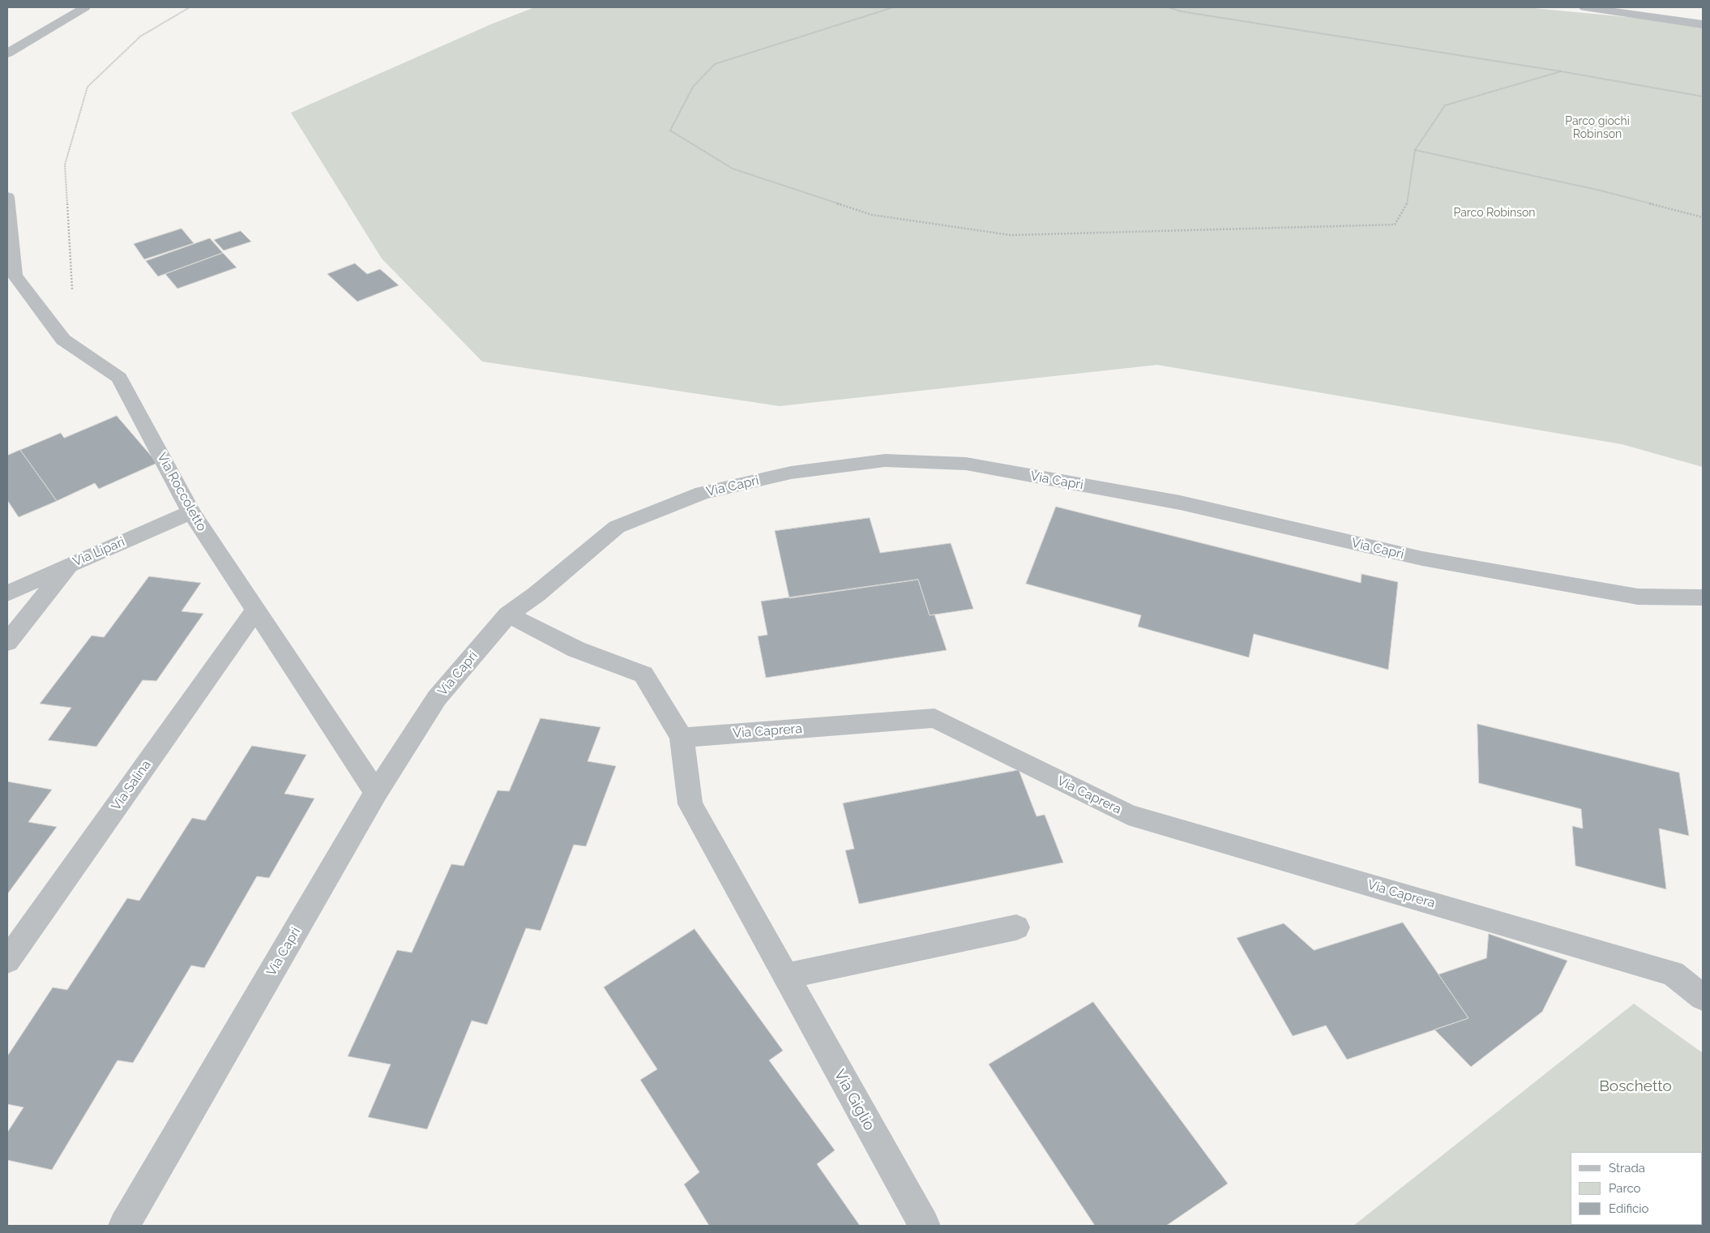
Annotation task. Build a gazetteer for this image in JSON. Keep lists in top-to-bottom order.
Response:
{
  "streets": {
    "street": [
      "Via Capri",
      "Via Roccoletto",
      "Via Lipari",
      "Via Caprera",
      "Via Salina",
      "Via Giglio"
    ]
  },
  "crossings": [
    ["Via Capri", "Via Roccoletto"],
    ["Via Roccoletto", "Via Lipari"],
    ["Via Roccoletto", "Via Salina"],
    ["Via Caprera", "Via Giglio"]
  ],
  "parks": ["Parco giochi Robinson", "Parco Robinson", "Boschetto"],
  "legend": ["Strada", "Parco", "Edificio"]
}
